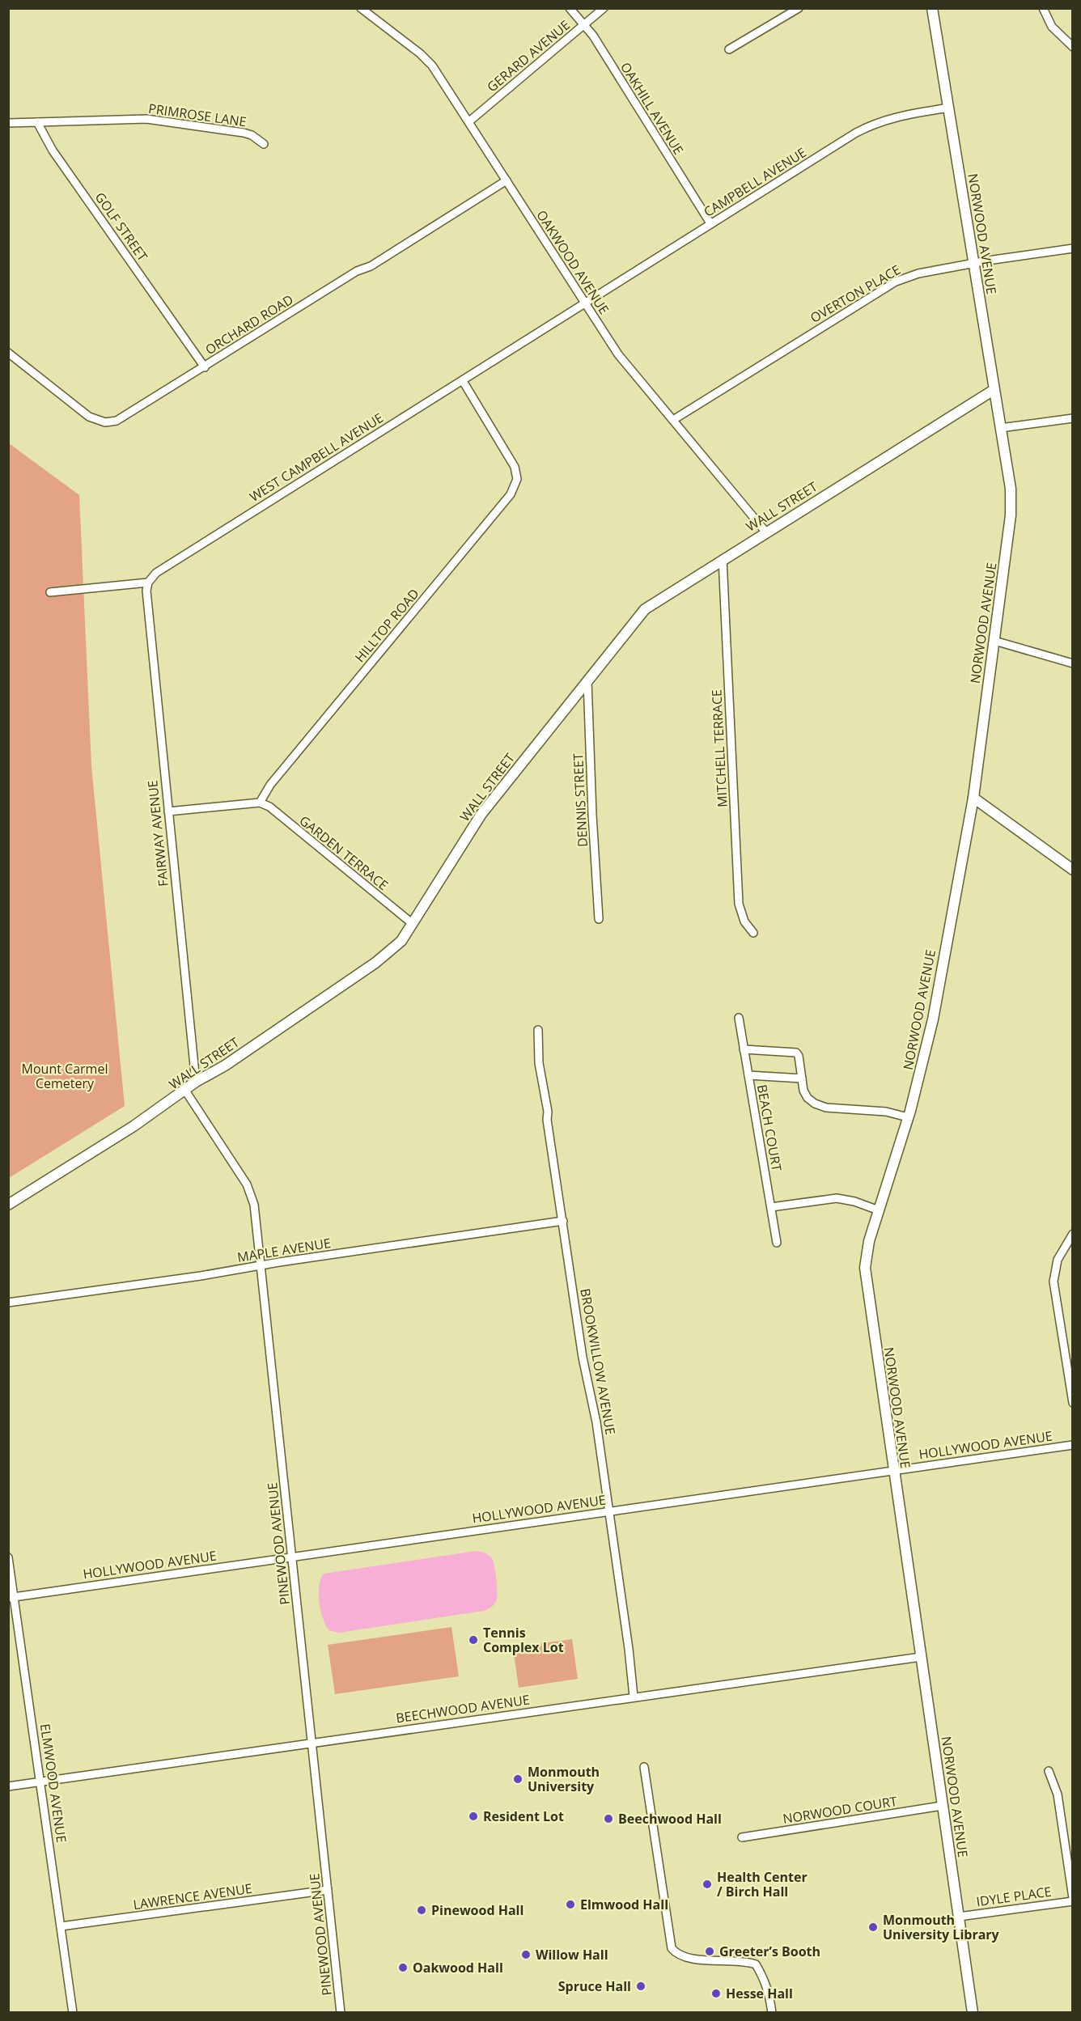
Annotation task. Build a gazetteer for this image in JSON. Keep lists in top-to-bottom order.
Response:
{
  "streets": {
    "street": [
      "GERARD AVENUE",
      "OAKHILL AVENUE",
      "PRIMROSE LANE",
      "CAMPBELL AVENUE",
      "GOLF STREET",
      "NORWOOD AVENUE",
      "OAKWOOD AVENUE",
      "OVERTON PLACE",
      "ORCHARD ROAD",
      "WEST CAMPBELL AVENUE",
      "WALL STREET",
      "HILLTOP ROAD",
      "MITCHELL TERRACE",
      "DENNIS STREET",
      "FAIRWAY AVENUE",
      "GARDEN TERRACE",
      "BEACH COURT",
      "MAPLE AVENUE",
      "BROOKWILLOW AVENUE",
      "HOLLYWOOD AVENUE",
      "PINEWOOD AVENUE",
      "BEECHWOOD AVENUE",
      "ELMWOOD AVENUE",
      "NORWOOD COURT",
      "LAWRENCE AVENUE",
      "IDYLE PLACE"
    ]
  },
  "crossings": [
    ["GERARD AVENUE", "OAKHILL AVENUE"],
    ["GERARD AVENUE", "OAKWOOD AVENUE"],
    ["OAKHILL AVENUE", "CAMPBELL AVENUE"],
    ["PRIMROSE LANE", "GOLF STREET"],
    ["CAMPBELL AVENUE", "NORWOOD AVENUE"],
    ["CAMPBELL AVENUE", "OAKWOOD AVENUE"],
    ["CAMPBELL AVENUE", "WEST CAMPBELL AVENUE"],
    ["GOLF STREET", "ORCHARD ROAD"],
    ["NORWOOD AVENUE", "OVERTON PLACE"],
    ["NORWOOD AVENUE", "WALL STREET"],
    ["NORWOOD AVENUE", "HOLLYWOOD AVENUE"],
    ["NORWOOD AVENUE", "BEECHWOOD AVENUE"],
    ["NORWOOD AVENUE", "NORWOOD COURT"],
    ["NORWOOD AVENUE", "IDYLE PLACE"],
    ["OAKWOOD AVENUE", "OVERTON PLACE"],
    ["OAKWOOD AVENUE", "ORCHARD ROAD"],
    ["OAKWOOD AVENUE", "WEST CAMPBELL AVENUE"],
    ["OAKWOOD AVENUE", "WALL STREET"],
    ["WEST CAMPBELL AVENUE", "HILLTOP ROAD"],
    ["WEST CAMPBELL AVENUE", "FAIRWAY AVENUE"],
    ["WALL STREET", "MITCHELL TERRACE"],
    ["WALL STREET", "DENNIS STREET"],
    ["WALL STREET", "FAIRWAY AVENUE"],
    ["WALL STREET", "GARDEN TERRACE"],
    ["WALL STREET", "PINEWOOD AVENUE"],
    ["HILLTOP ROAD", "GARDEN TERRACE"],
    ["MAPLE AVENUE", "BROOKWILLOW AVENUE"],
    ["MAPLE AVENUE", "PINEWOOD AVENUE"],
    ["BROOKWILLOW AVENUE", "HOLLYWOOD AVENUE"],
    ["BROOKWILLOW AVENUE", "BEECHWOOD AVENUE"],
    ["HOLLYWOOD AVENUE", "PINEWOOD AVENUE"],
    ["HOLLYWOOD AVENUE", "ELMWOOD AVENUE"],
    ["PINEWOOD AVENUE", "BEECHWOOD AVENUE"],
    ["PINEWOOD AVENUE", "LAWRENCE AVENUE"],
    ["BEECHWOOD AVENUE", "ELMWOOD AVENUE"],
    ["ELMWOOD AVENUE", "LAWRENCE AVENUE"]
  ],
  "parks": ["Mount Carmel Cemetery"],
  "places": [
    "Tennis Complex Lot",
    "Monmouth University",
    "Resident Lot",
    "Beechwood Hall",
    "Health Center / Birch Hall",
    "Elmwood Hall",
    "Pinewood Hall",
    "Monmouth University Library",
    "Greeter’s Booth",
    "Willow Hall",
    "Oakwood Hall",
    "Spruce Hall",
    "Hesse Hall"
  ]
}
